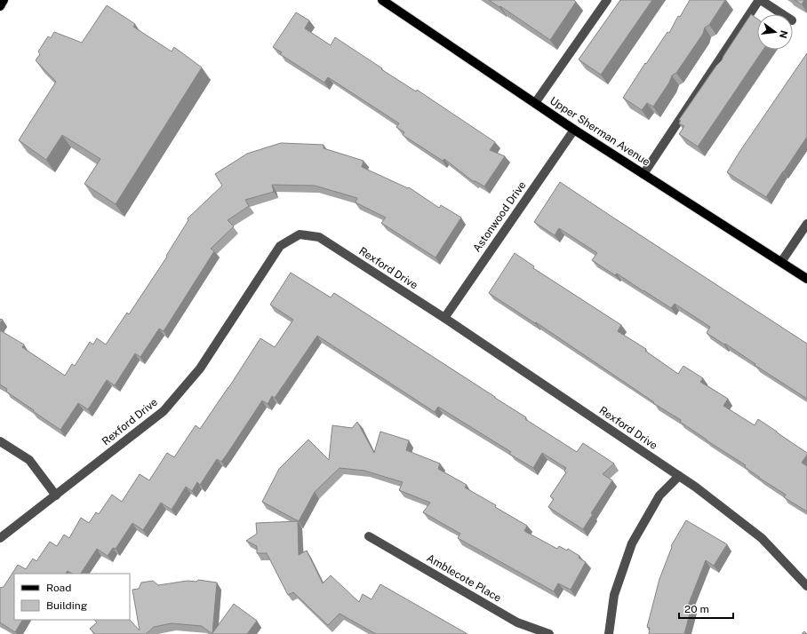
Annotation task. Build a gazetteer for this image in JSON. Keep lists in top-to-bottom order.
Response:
{
  "streets": {
    "main road": ["Upper Sherman Avenue"],
    "street": ["Astonwood Drive", "Rexford Drive", "Amblecote Place"]
  },
  "crossings": [
    ["Upper Sherman Avenue", "Astonwood Drive"],
    ["Astonwood Drive", "Rexford Drive"]
  ],
  "legend": ["Road", "Building"],
  "scale_bar": "20 m",
  "north": "right"
}
